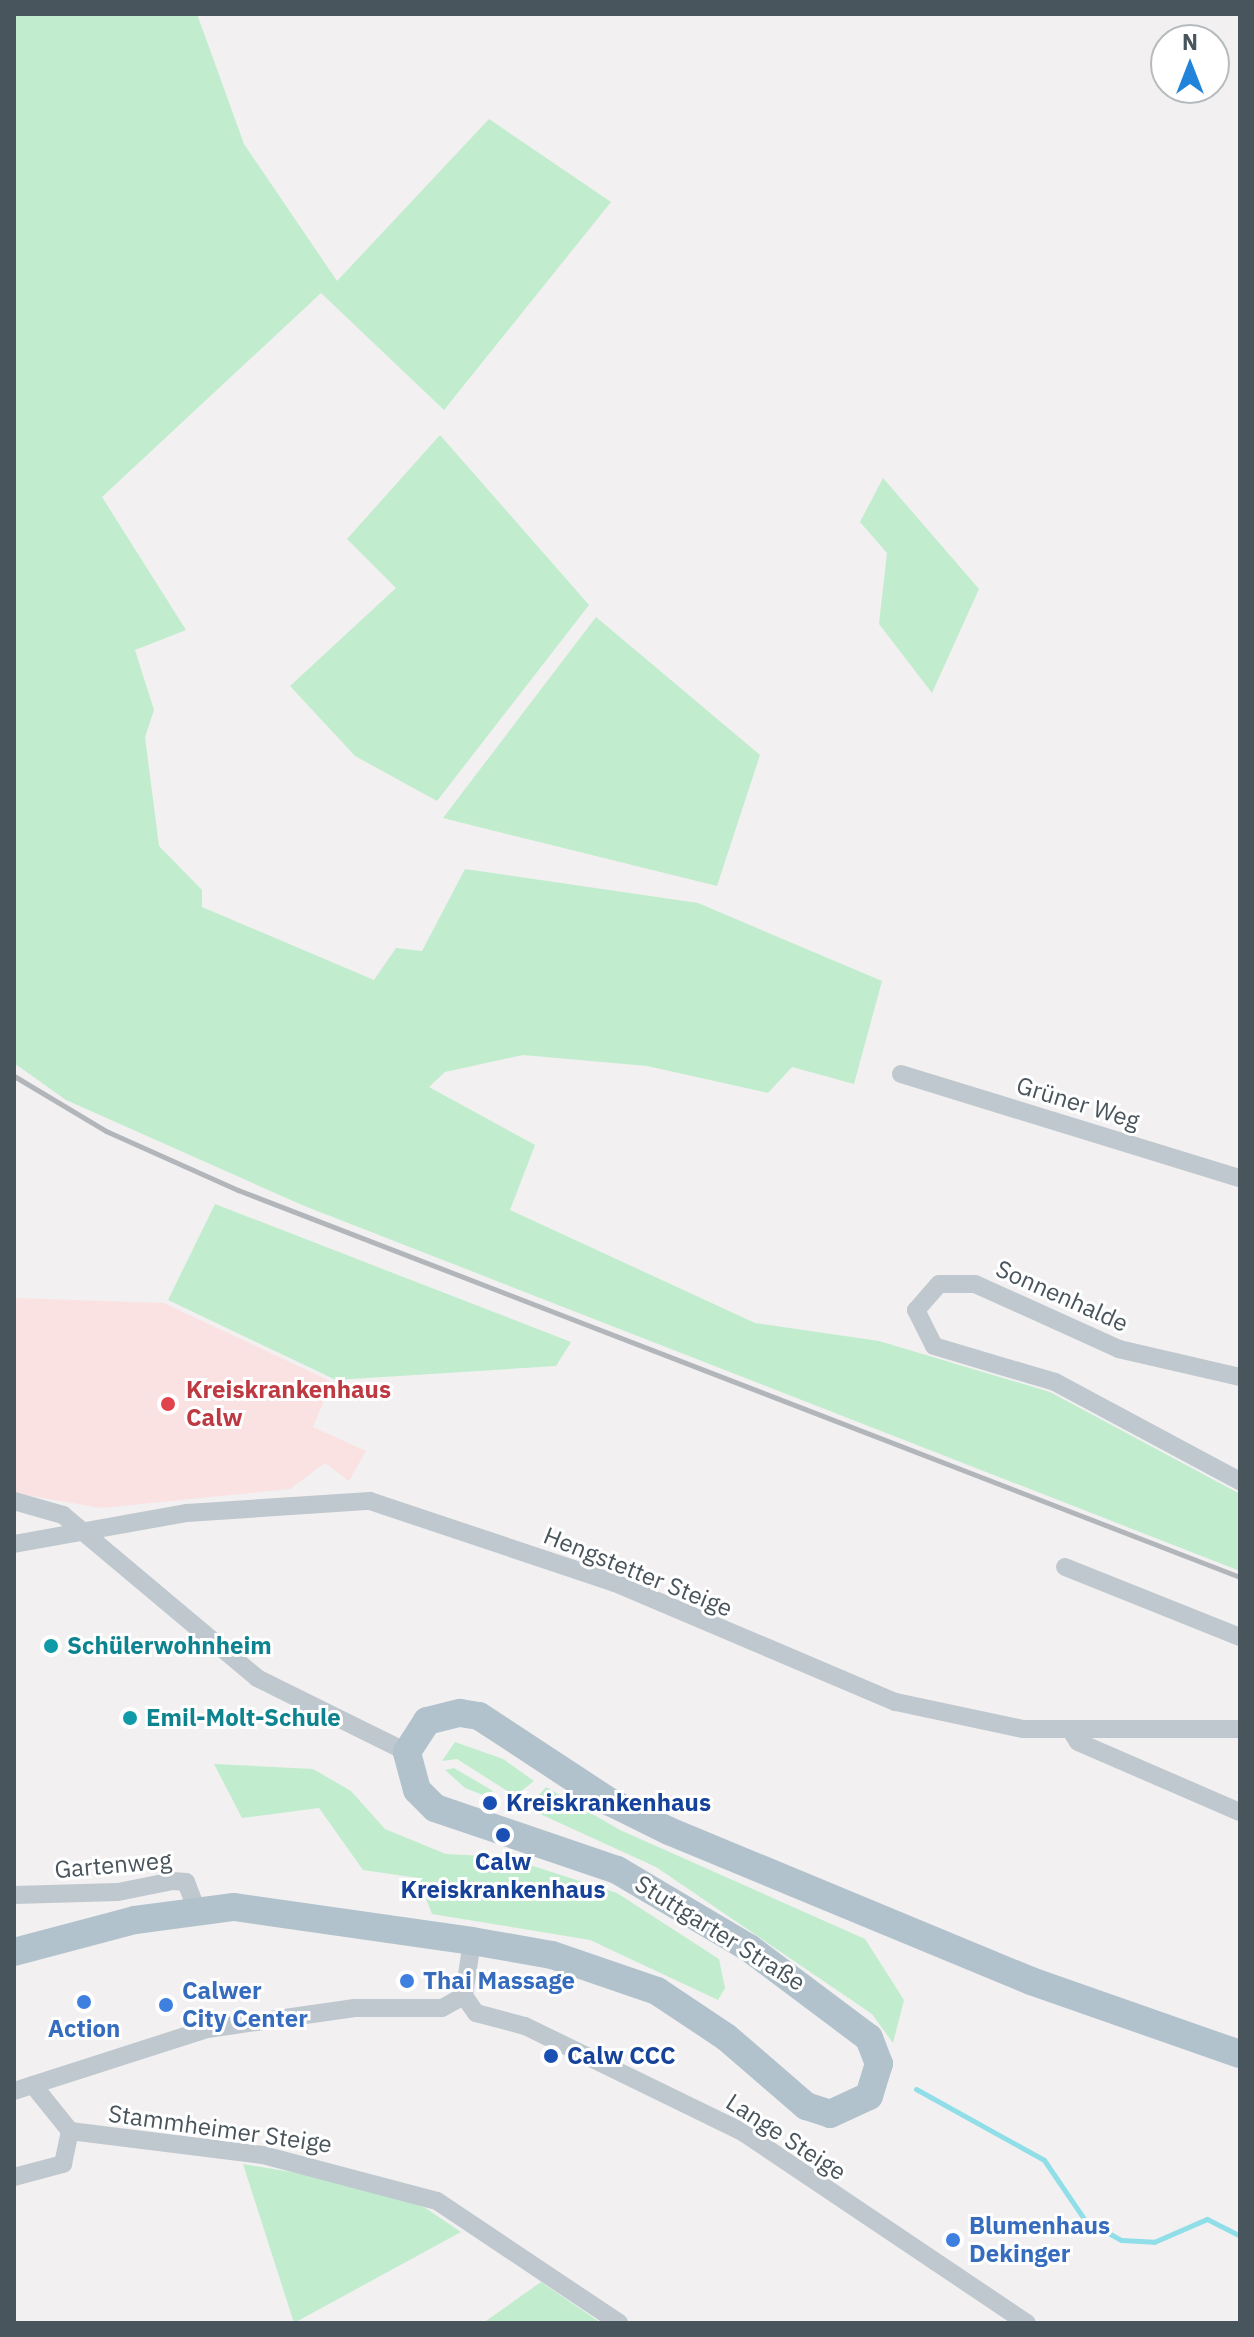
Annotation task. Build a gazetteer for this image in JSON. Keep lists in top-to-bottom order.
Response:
{
  "streets": {
    "main road": ["Stuttgarter Straße"],
    "street": [
      "Grüner Weg",
      "Sonnenhalde",
      "Hengstetter Steige",
      "Gartenweg",
      "Stammheimer Steige",
      "Lange Steige"
    ]
  },
  "crossings": [
    ["Gartenweg", "Stuttgarter Straße"]
  ],
  "places": [
    "Kreiskrankenhaus Calw",
    "Schülerwohnheim",
    "Emil-Molt-Schule",
    "Kreiskrankenhaus",
    "Calw Kreiskrankenhaus",
    "Thai Massage",
    "Action",
    "Calwer City Center",
    "Calw CCC",
    "Blumenhaus Dekinger"
  ],
  "north": "top"
}
